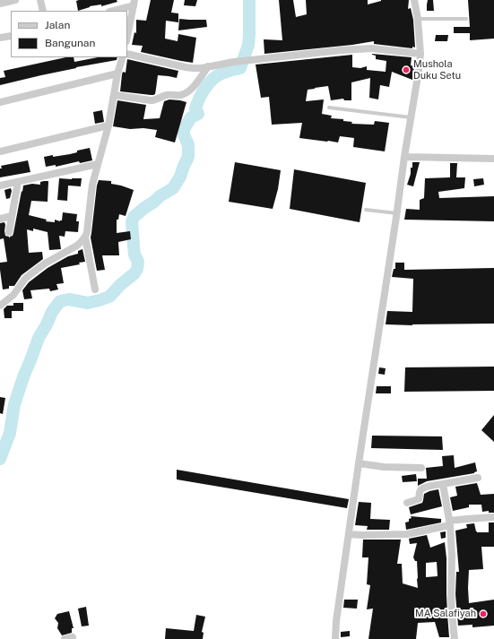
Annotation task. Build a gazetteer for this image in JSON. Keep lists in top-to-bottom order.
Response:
{
  "places": ["Mushola Duku Setu", "MA Salafiyah"],
  "legend": ["Jalan", "Bangunan"]
}
